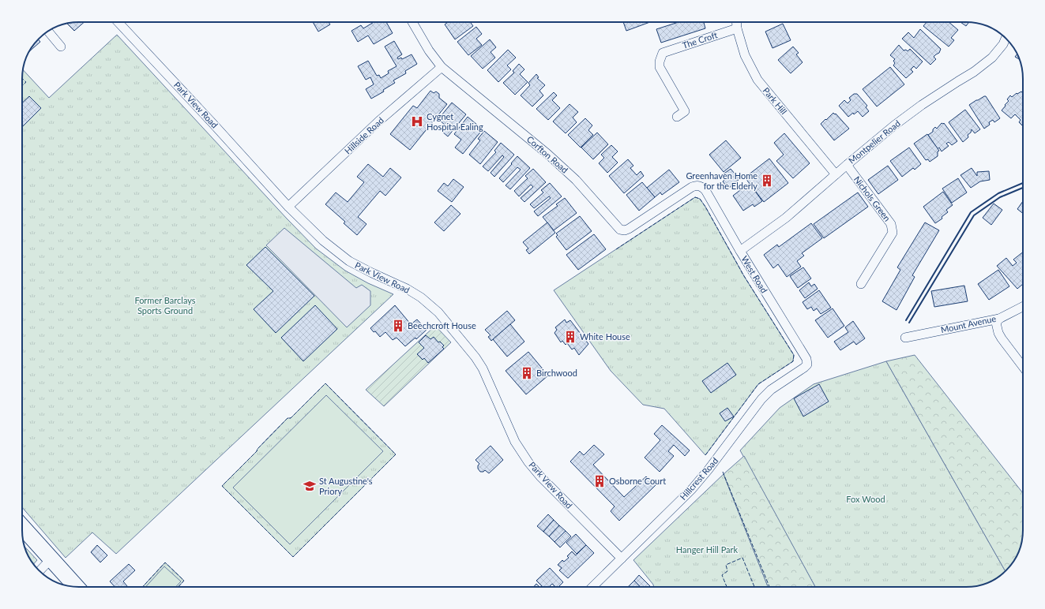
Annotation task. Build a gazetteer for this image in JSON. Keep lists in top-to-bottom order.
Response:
{
  "streets": {
    "street": [
      "The Croft",
      "Park Hill",
      "Park View Road",
      "Hillside Road",
      "Montpelier Road",
      "Corfton Road",
      "Nichols Green",
      "West Road",
      "Mount Avenue",
      "Hillcrest Road"
    ]
  },
  "crossings": [
    ["The Croft", "Park Hill"],
    ["Park Hill", "Montpelier Road"],
    ["Park View Road", "Hillside Road"],
    ["Park View Road", "Hillcrest Road"],
    ["Hillside Road", "Corfton Road"],
    ["Montpelier Road", "Nichols Green"],
    ["Montpelier Road", "West Road"],
    ["Corfton Road", "West Road"],
    ["West Road", "Hillcrest Road"]
  ],
  "parks": ["Former Barclays Sports Ground", "Fox Wood", "Hanger Hill Park"],
  "places": {
    "hospital": ["Cygnet Hospital Ealing"],
    "building": [
      "Greenhaven Home for the Elderly",
      "Beechcroft House",
      "White House",
      "Birchwood",
      "Osborne Court"
    ],
    "school or university": ["St Augustine's Priory"]
  }
}
